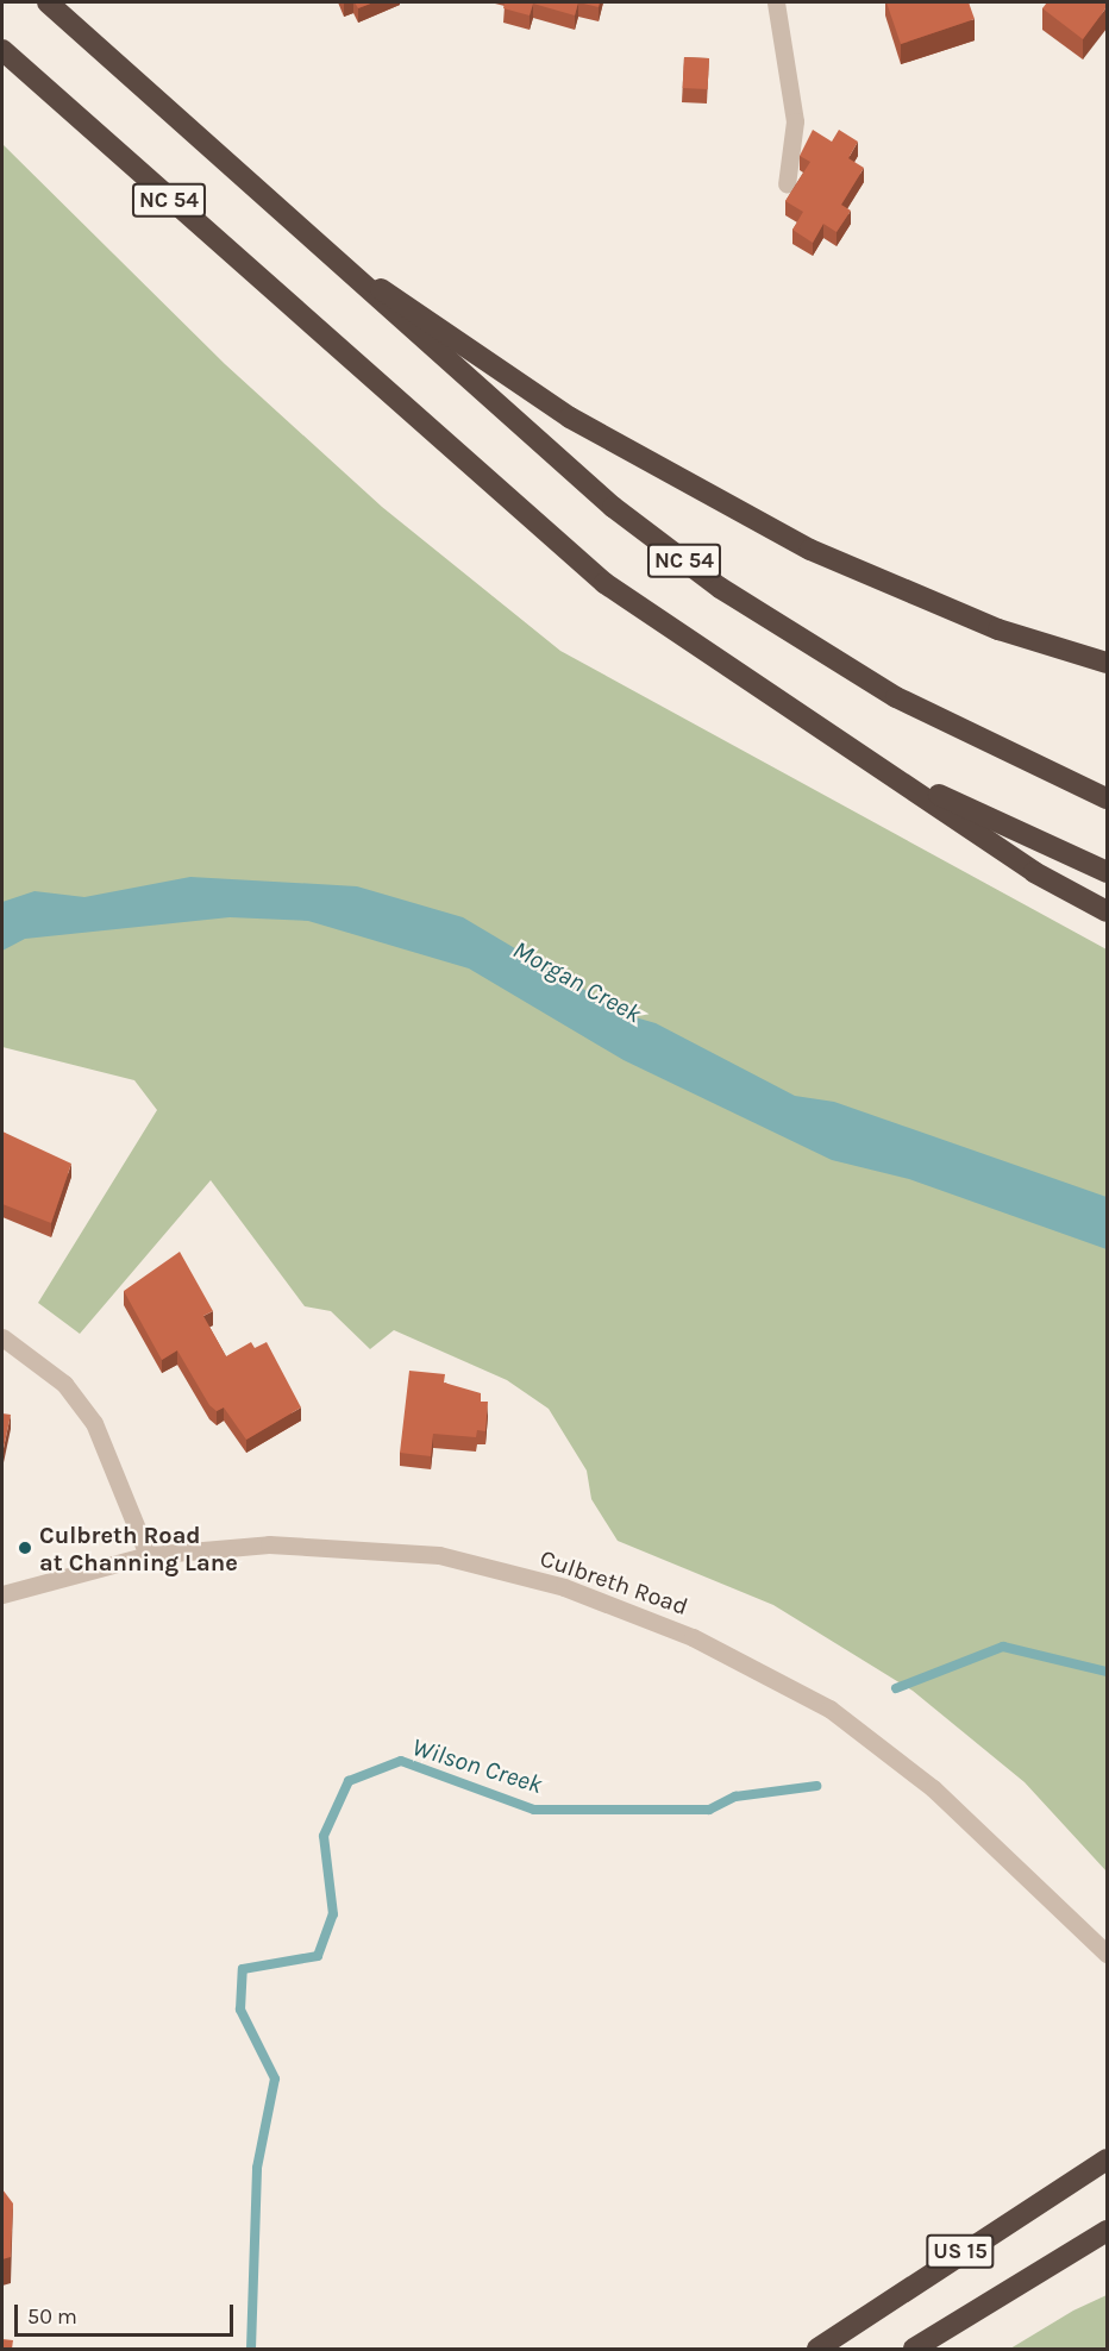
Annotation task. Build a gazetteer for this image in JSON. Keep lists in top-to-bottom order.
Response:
{
  "streets": {
    "highway": ["NC 54", "US 15"],
    "street": ["Culbreth Road"]
  },
  "water": ["Morgan Creek", "Wilson Creek"],
  "places": ["Culbreth Road at Channing Lane"],
  "scale_bar": "50 m"
}
